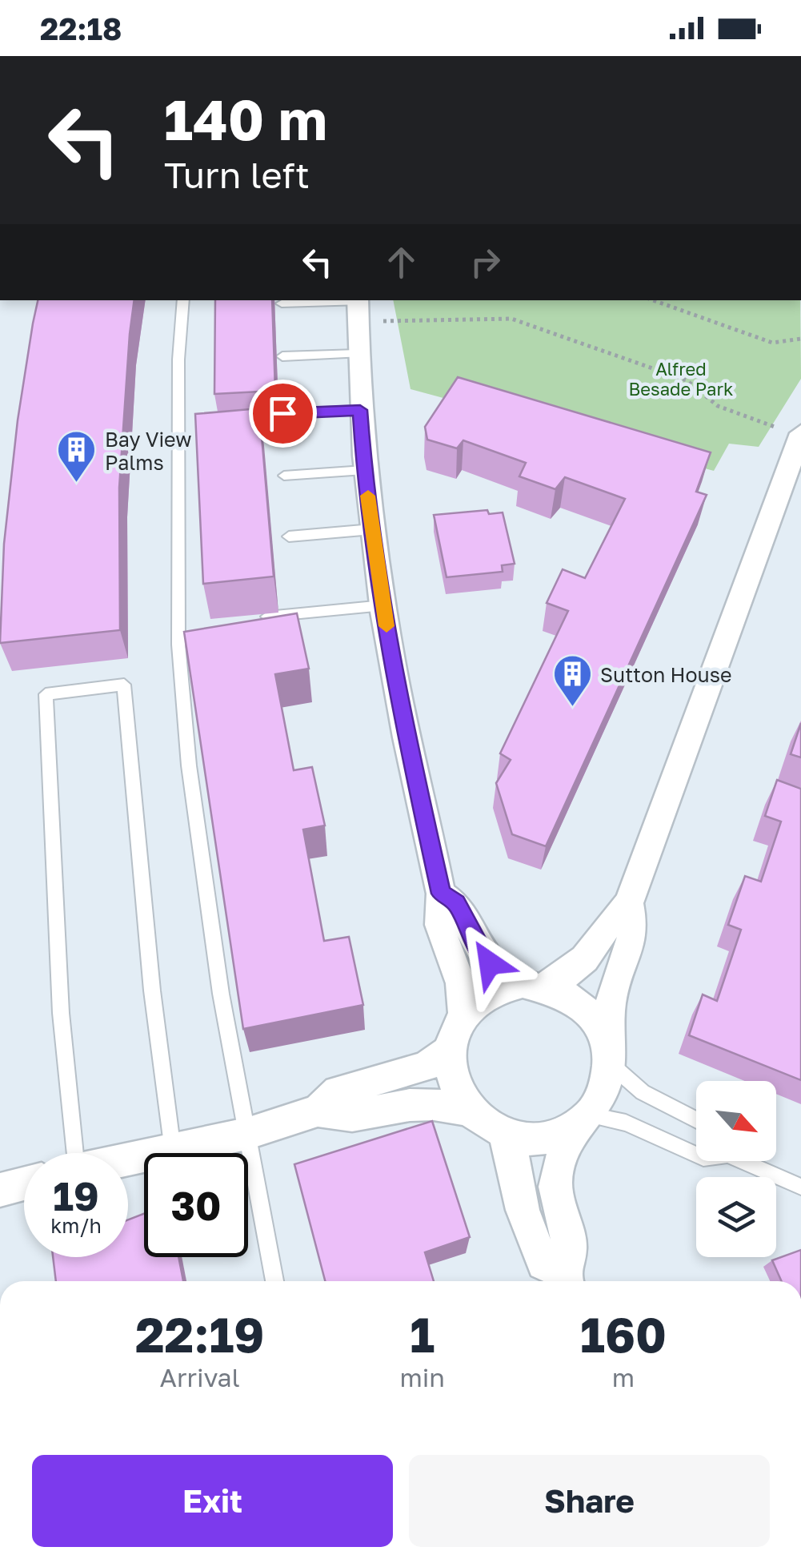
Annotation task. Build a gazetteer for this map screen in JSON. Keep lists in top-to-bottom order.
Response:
{
  "parks": ["Alfred Besade Park"],
  "places": {
    "building": ["Bay View Palms", "Sutton House"]
  },
  "north": "bottom right",
  "page": {
    "status": "22:18",
    "turn": ["140 m", "Turn left"],
    "speed": "19 km/h",
    "limit": "30",
    "eta": [
      "22:19",
      "Arrival",
      "1",
      "min",
      "160",
      "m"
    ],
    "buttons": ["Exit", "Share"]
  }
}
